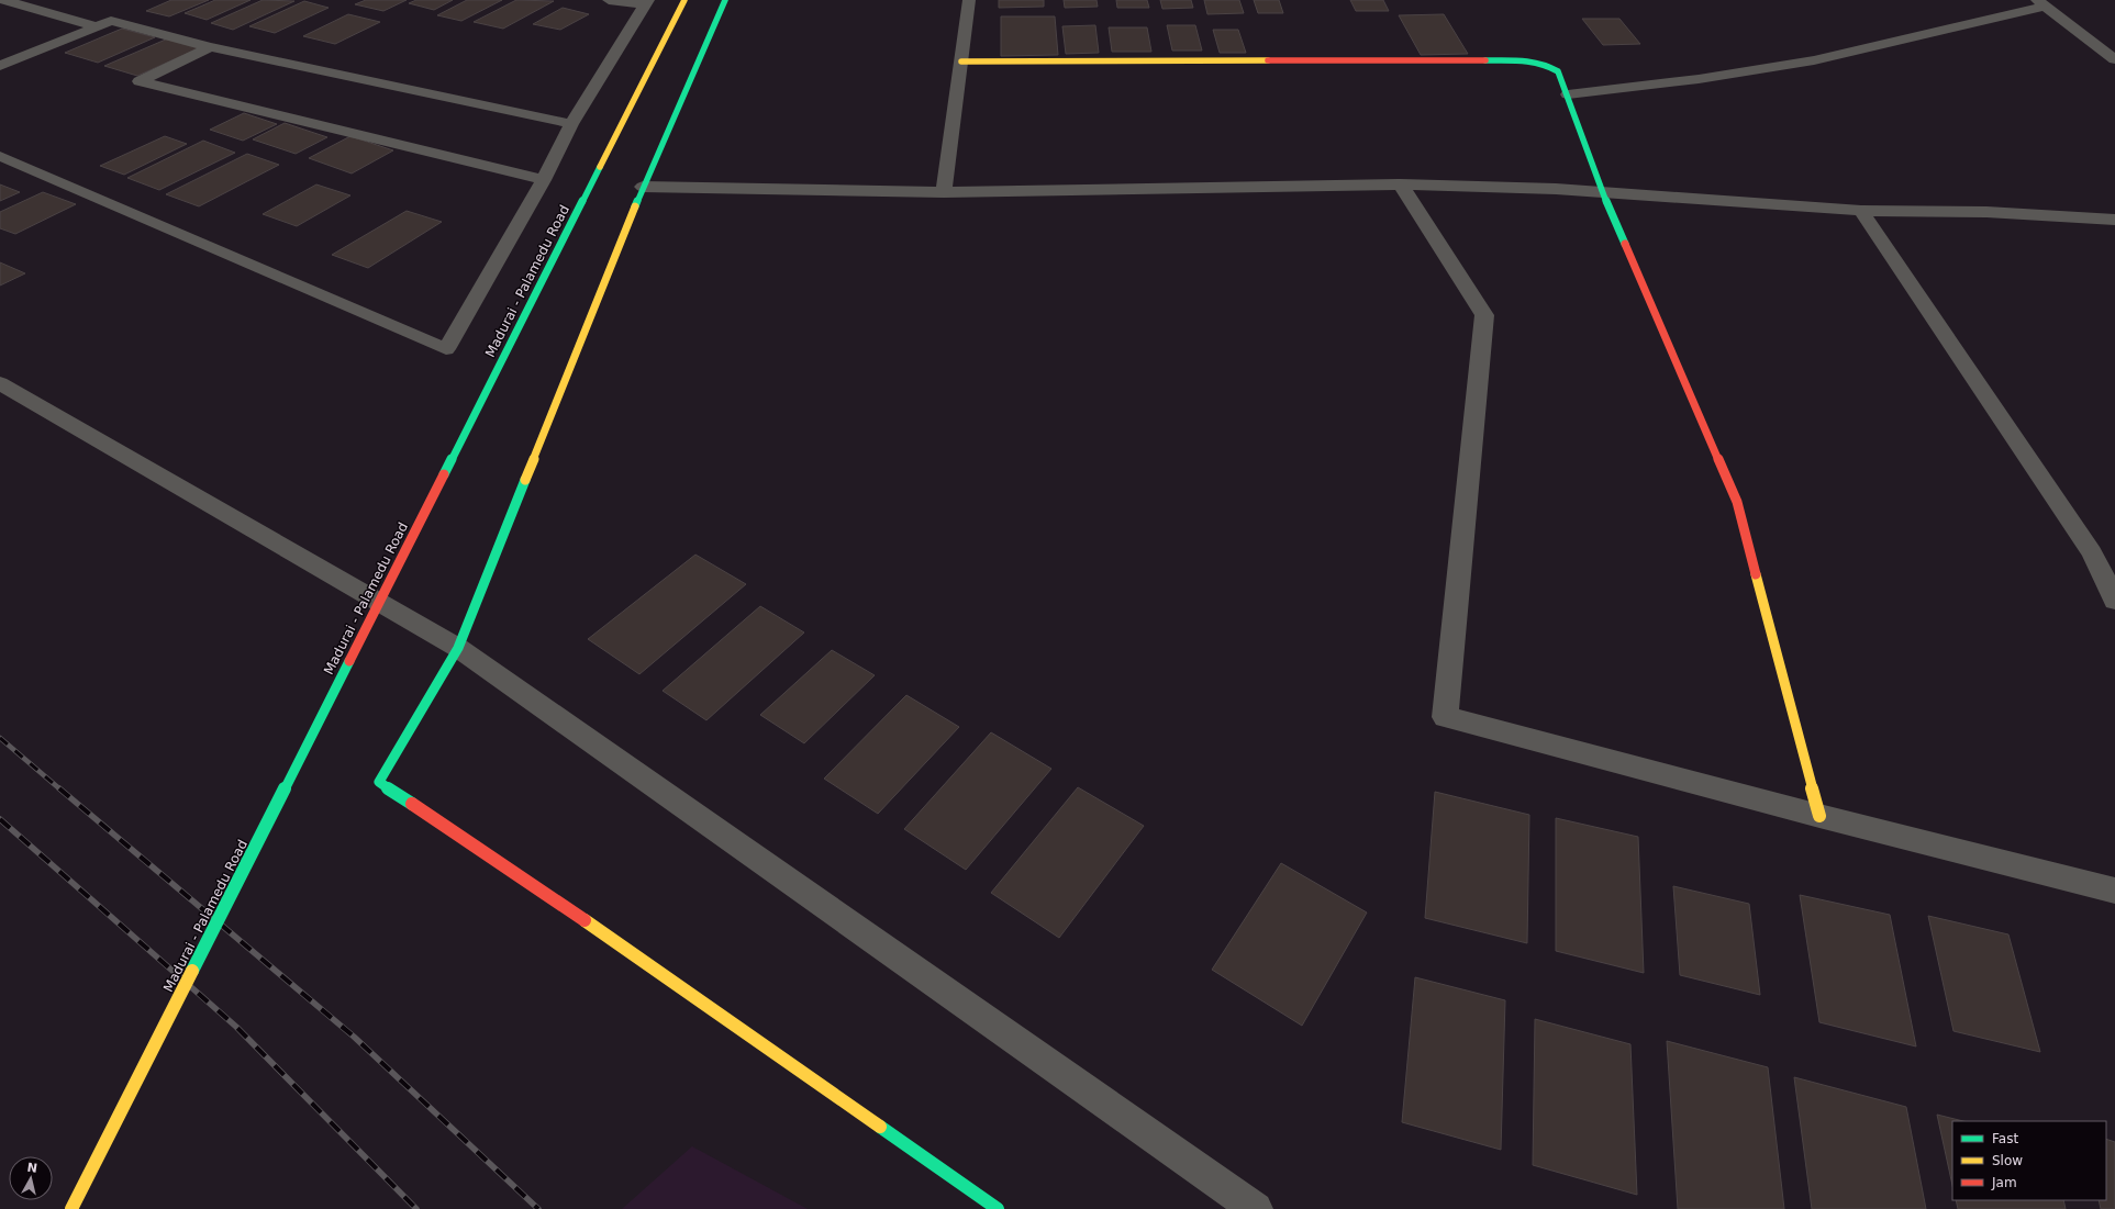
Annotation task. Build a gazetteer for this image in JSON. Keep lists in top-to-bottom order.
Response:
{
  "streets": {
    "street": ["Madurai - Palamedu Road"]
  },
  "legend": ["Fast", "Slow", "Jam"],
  "north": "top"
}
